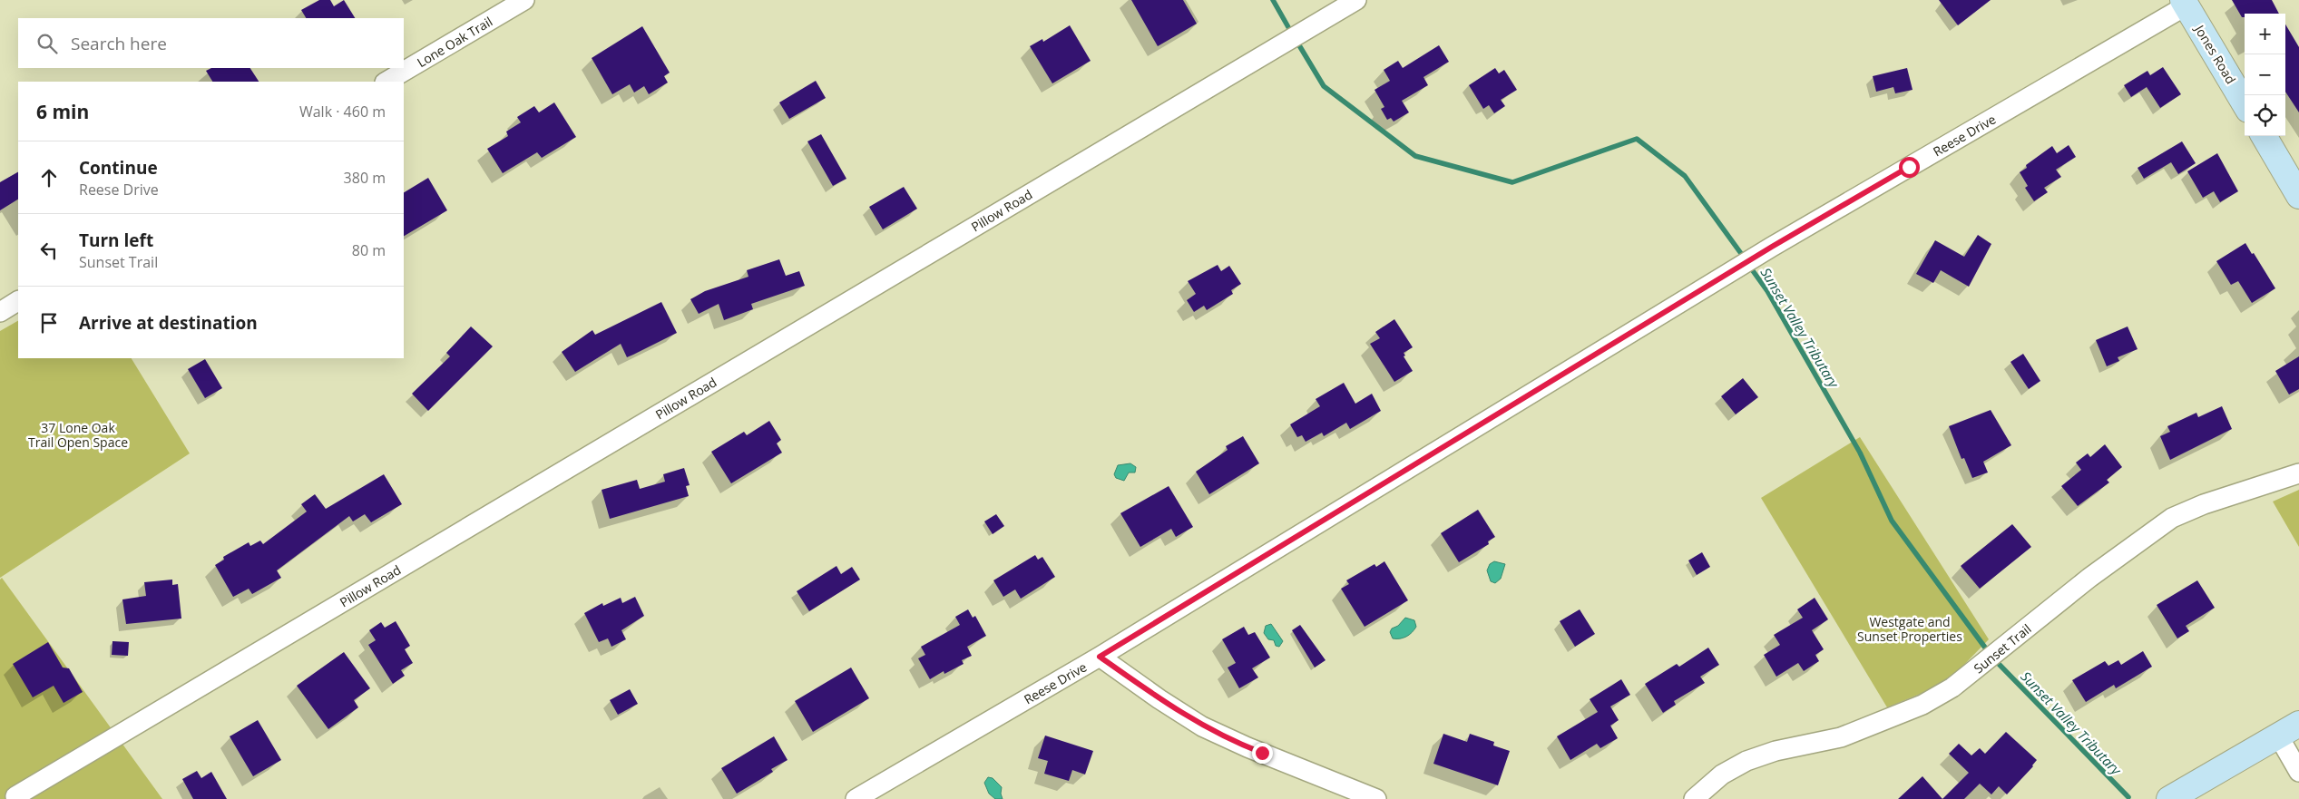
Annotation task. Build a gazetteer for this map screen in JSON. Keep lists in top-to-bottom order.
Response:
{
  "streets": {
    "street": [
      "Lone Oak Trail",
      "Jones Road",
      "Reese Drive",
      "Pillow Road",
      "Sunset Trail"
    ]
  },
  "crossings": [
    ["Jones Road", "Reese Drive"]
  ],
  "water": ["Sunset Valley Tributary"],
  "parks": ["37 Lone Oak Trail Open Space", "Westgate and Sunset Properties"],
  "page": {
    "map_buttons": ["+", "−"],
    "search": "Search here",
    "heading": ["6 min", "Walk · 460 m"],
    "list": [
      ["Continue", "Reese Drive", "380 m"],
      ["Turn left", "Sunset Trail", "80 m"],
      "Arrive at destination"
    ]
  }
}
